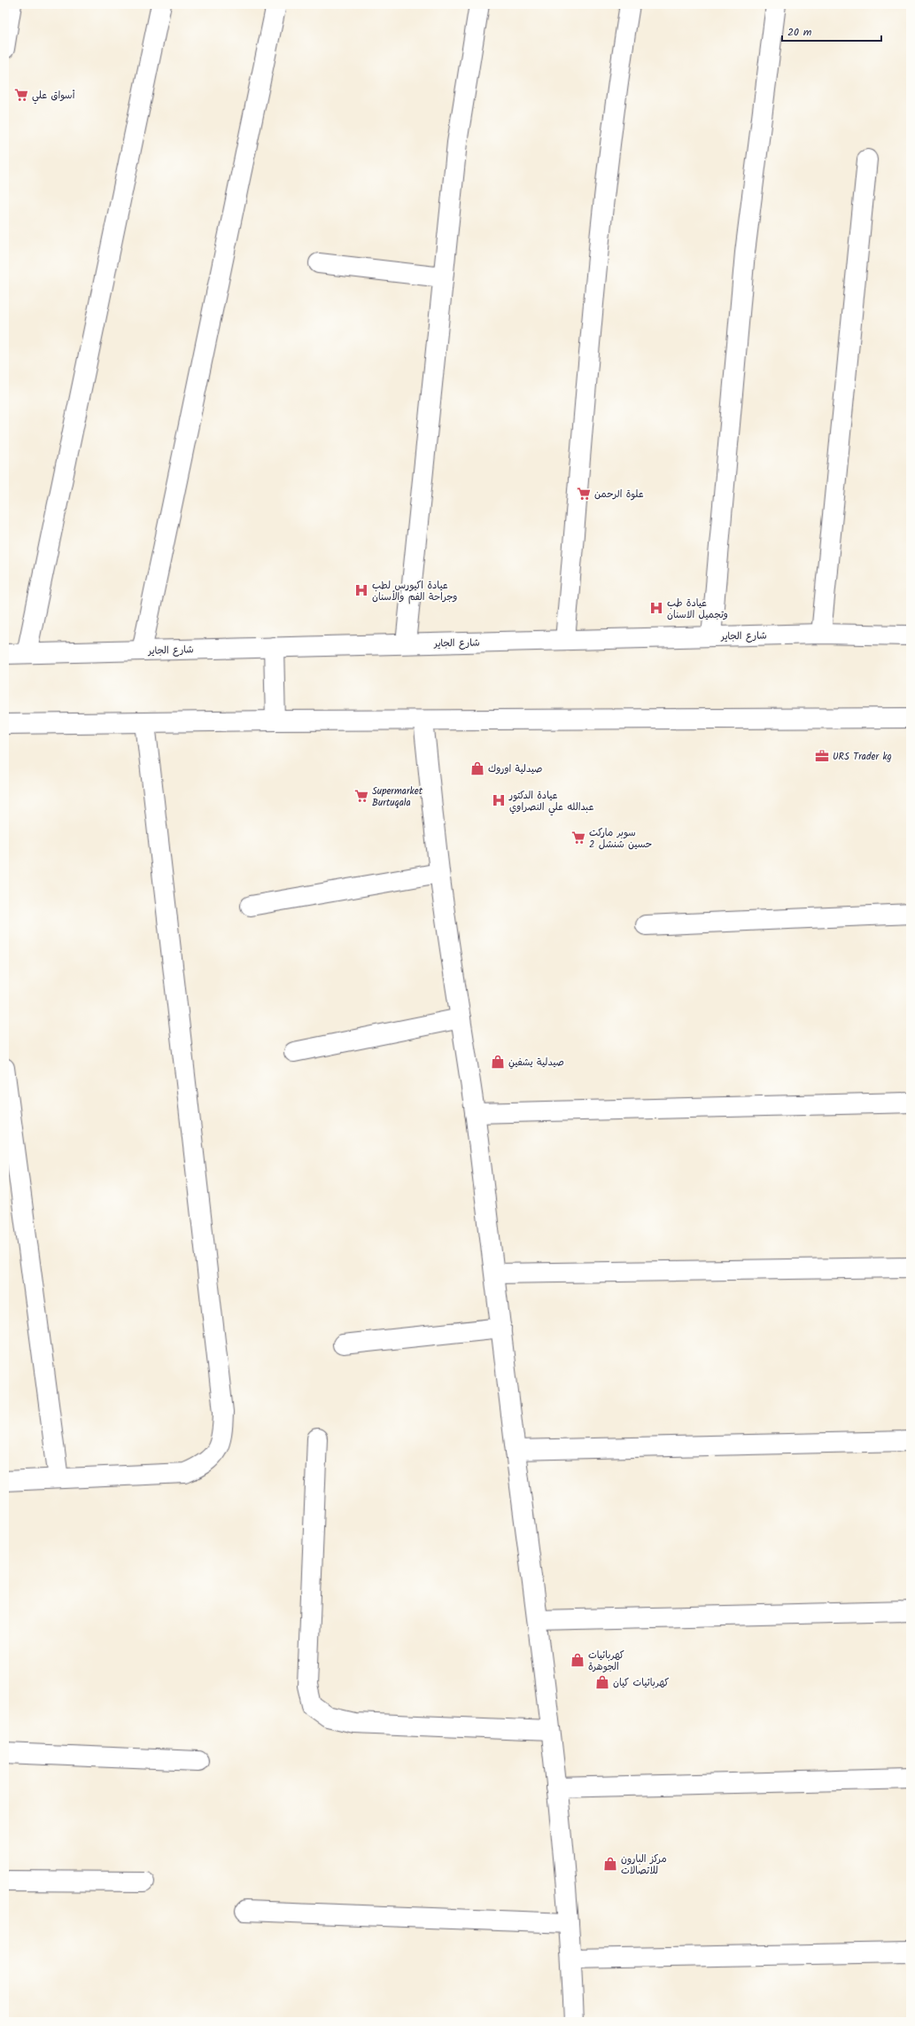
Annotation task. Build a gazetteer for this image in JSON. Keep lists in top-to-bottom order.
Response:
{
  "streets": {
    "street": ["شارع الجاير"]
  },
  "places": {
    "supermarket": [
      "أسواق علي",
      "علوة الرحمن",
      "Supermarket Burtuqala",
      "سوبر ماركت حسين شنشل 2"
    ],
    "hospital": ["عيادة اكيورس لطب وجراحة الفم والأسنان", "عيادة طب وتجميل الاسنان", "عيادة الدكتور عبدالله علي النصراوي"],
    "office": ["URS Trader kg"],
    "shop": [
      "صيدلية اوروك",
      "صيدلية يشفينِ",
      "كهربائيات الجوهرة",
      "كهربائيات كيان",
      "مركز البارون للاتصالات"
    ]
  },
  "scale_bar": "20 m"
}
